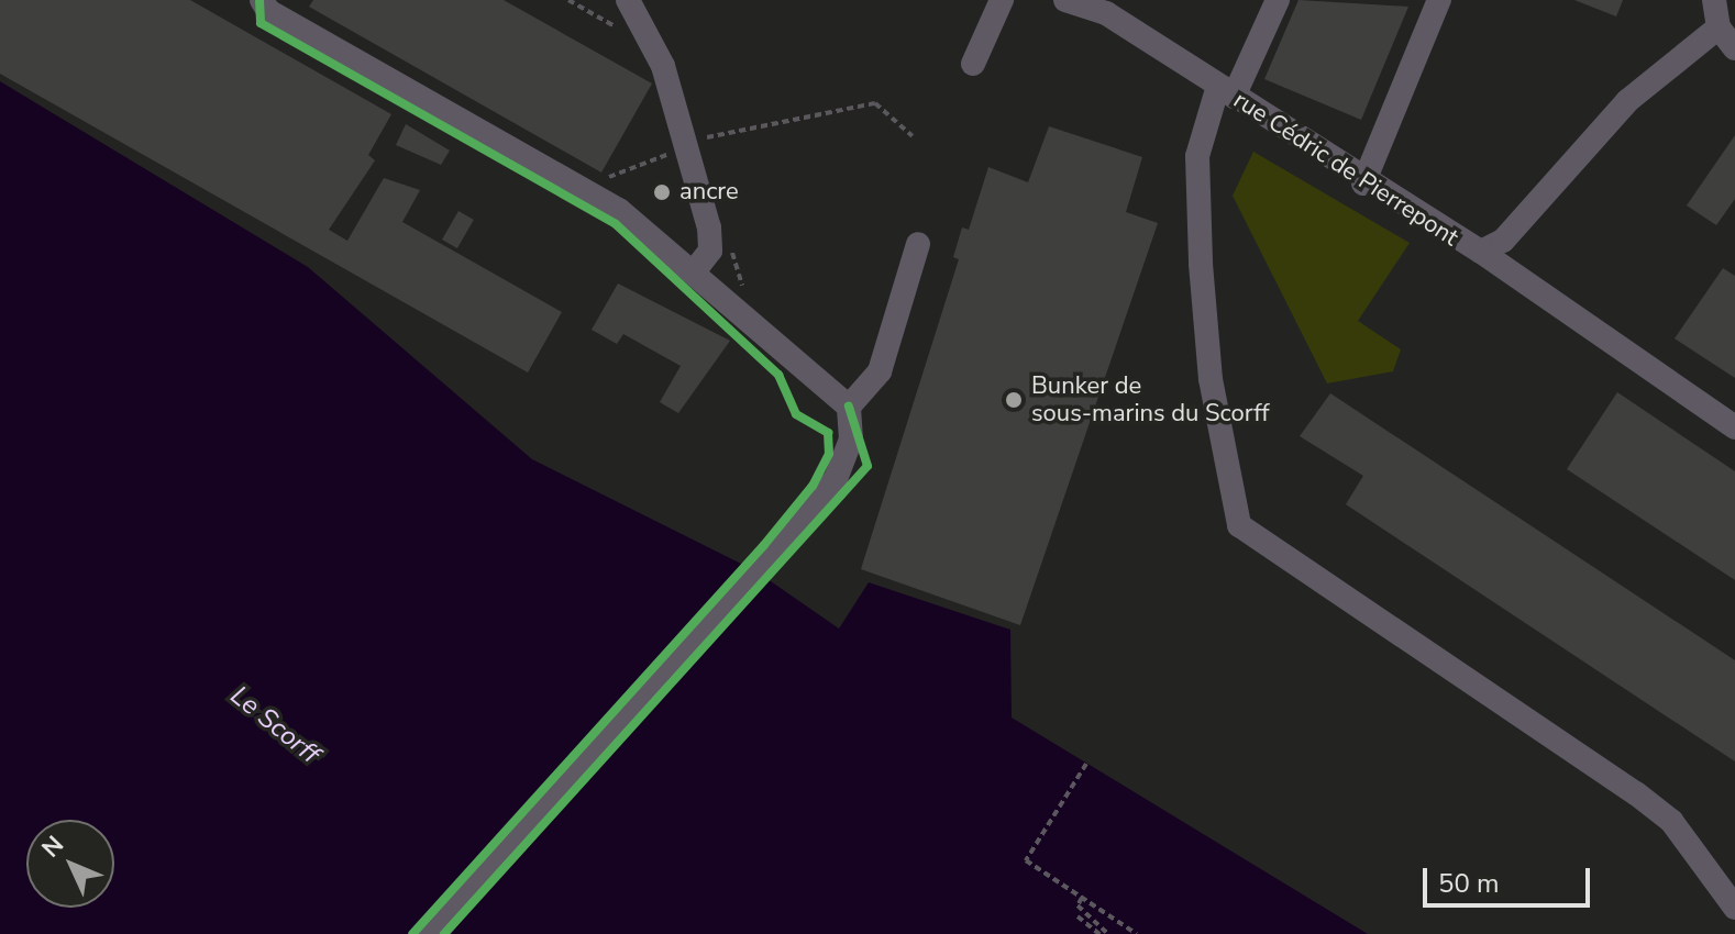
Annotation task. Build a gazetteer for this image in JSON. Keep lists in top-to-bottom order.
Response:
{
  "streets": {
    "street": ["rue Cédric de Pierrepont"]
  },
  "water": ["Le Scorff"],
  "places": ["ancre", "Bunker de sous-marins du Scorff"],
  "scale_bar": "50 m",
  "north": "top left"
}
